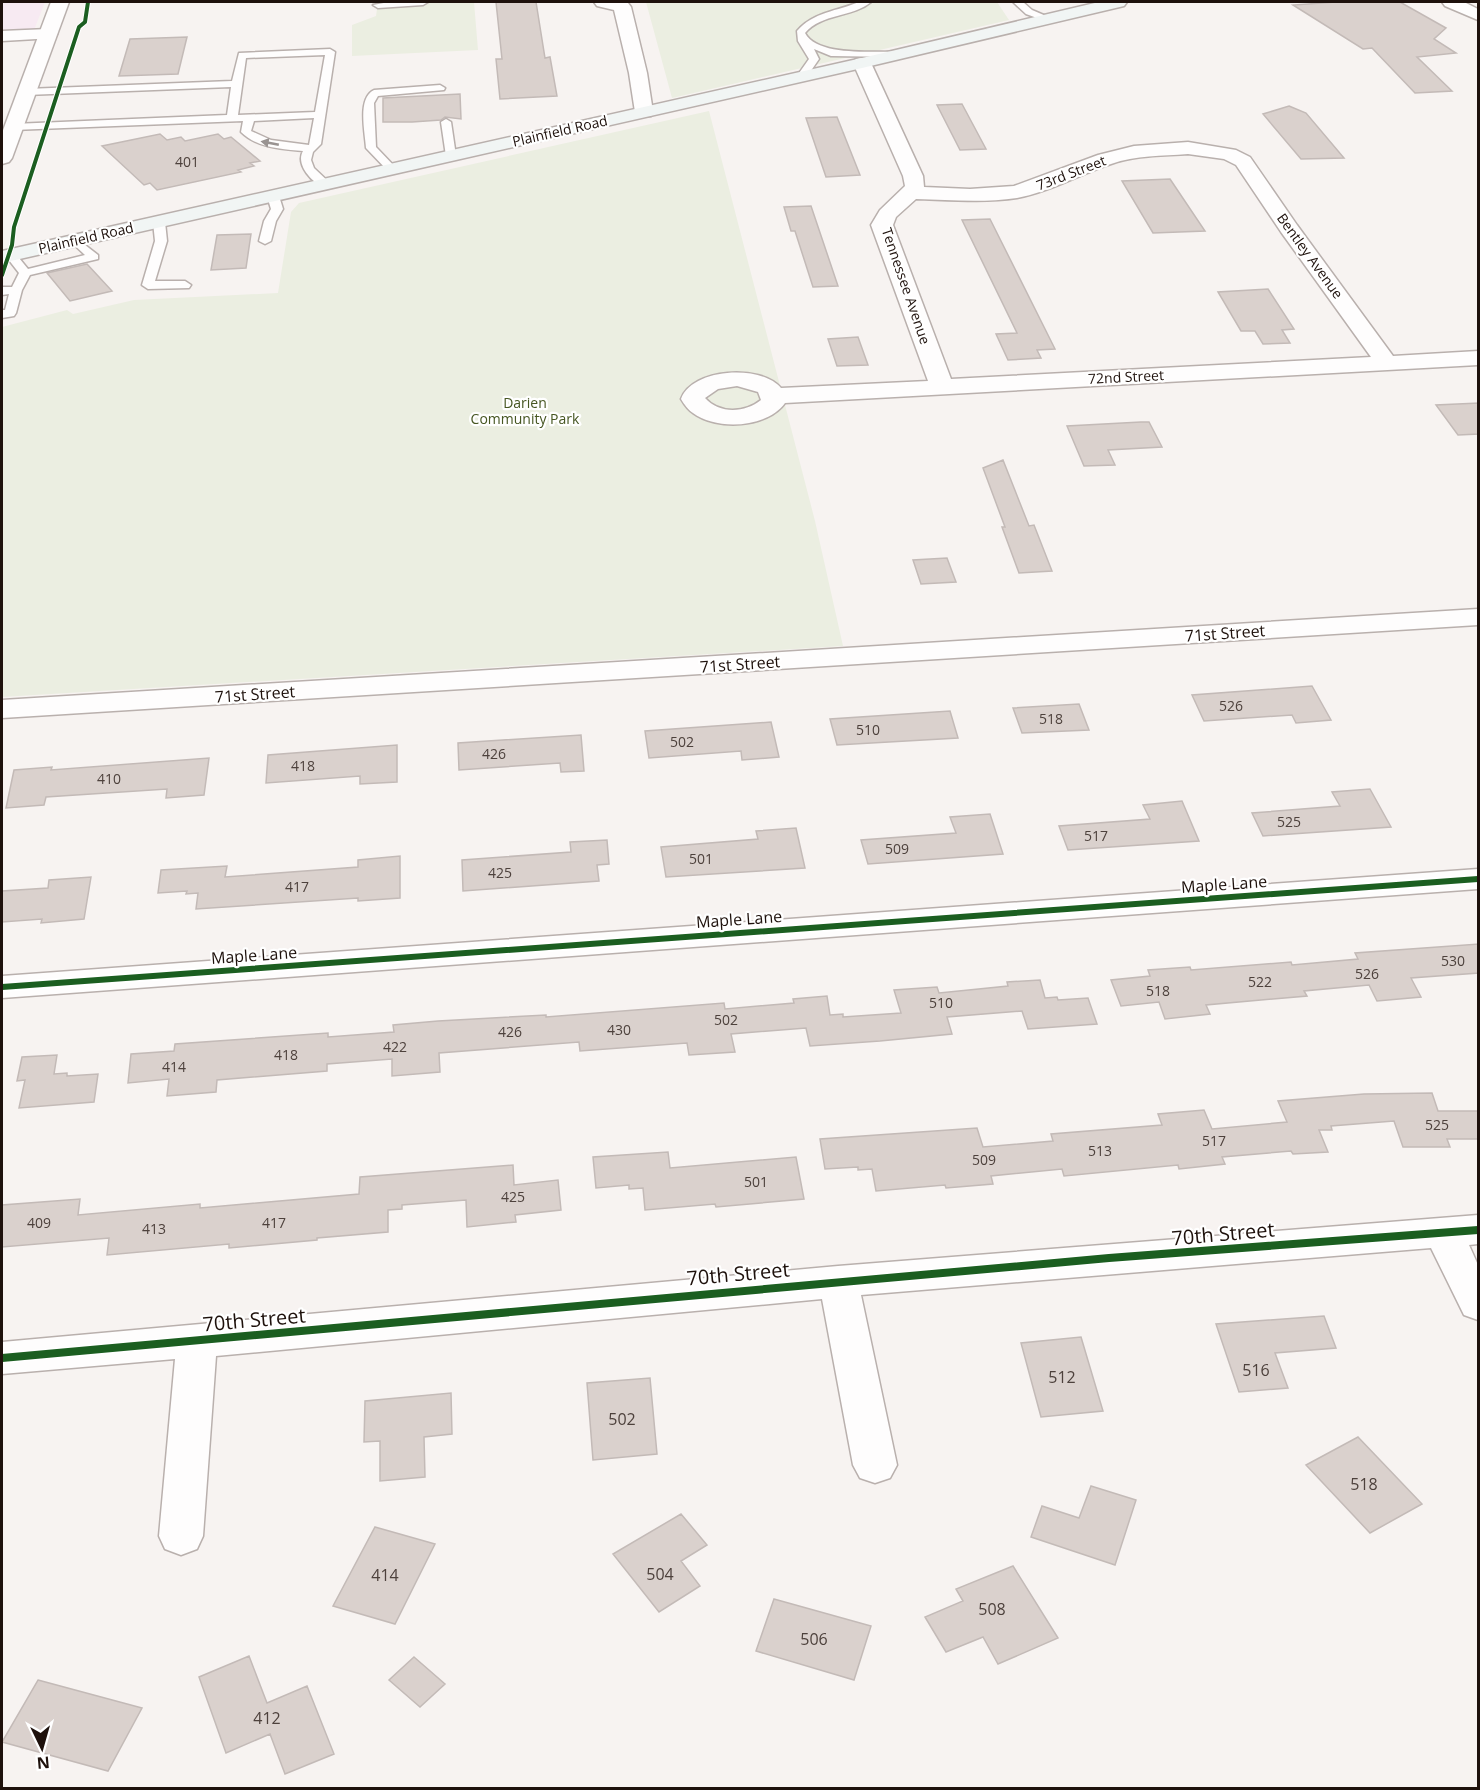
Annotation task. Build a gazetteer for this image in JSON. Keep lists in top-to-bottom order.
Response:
{
  "streets": {
    "main road": ["Plainfield Road"],
    "street": [
      "73rd Street",
      "Bentley Avenue",
      "Tennessee Avenue",
      "72nd Street",
      "71st Street",
      "Maple Lane",
      "70th Street"
    ]
  },
  "crossings": [
    ["73rd Street", "Bentley Avenue"],
    ["73rd Street", "Tennessee Avenue"],
    ["Bentley Avenue", "72nd Street"],
    ["Tennessee Avenue", "72nd Street"]
  ],
  "parks": ["Darien Community Park"],
  "house_numbers": [
    "401",
    "526",
    "518",
    "510",
    "502",
    "426",
    "418",
    "410",
    "525",
    "517",
    "509",
    "501",
    "425",
    "417",
    "530",
    "526",
    "522",
    "518",
    "510",
    "502",
    "430",
    "426",
    "422",
    "418",
    "414",
    "525",
    "517",
    "513",
    "509",
    "501",
    "425",
    "409",
    "417",
    "413",
    "516",
    "512",
    "502",
    "518",
    "504",
    "414",
    "508",
    "506",
    "412"
  ],
  "north": "bottom"
}
